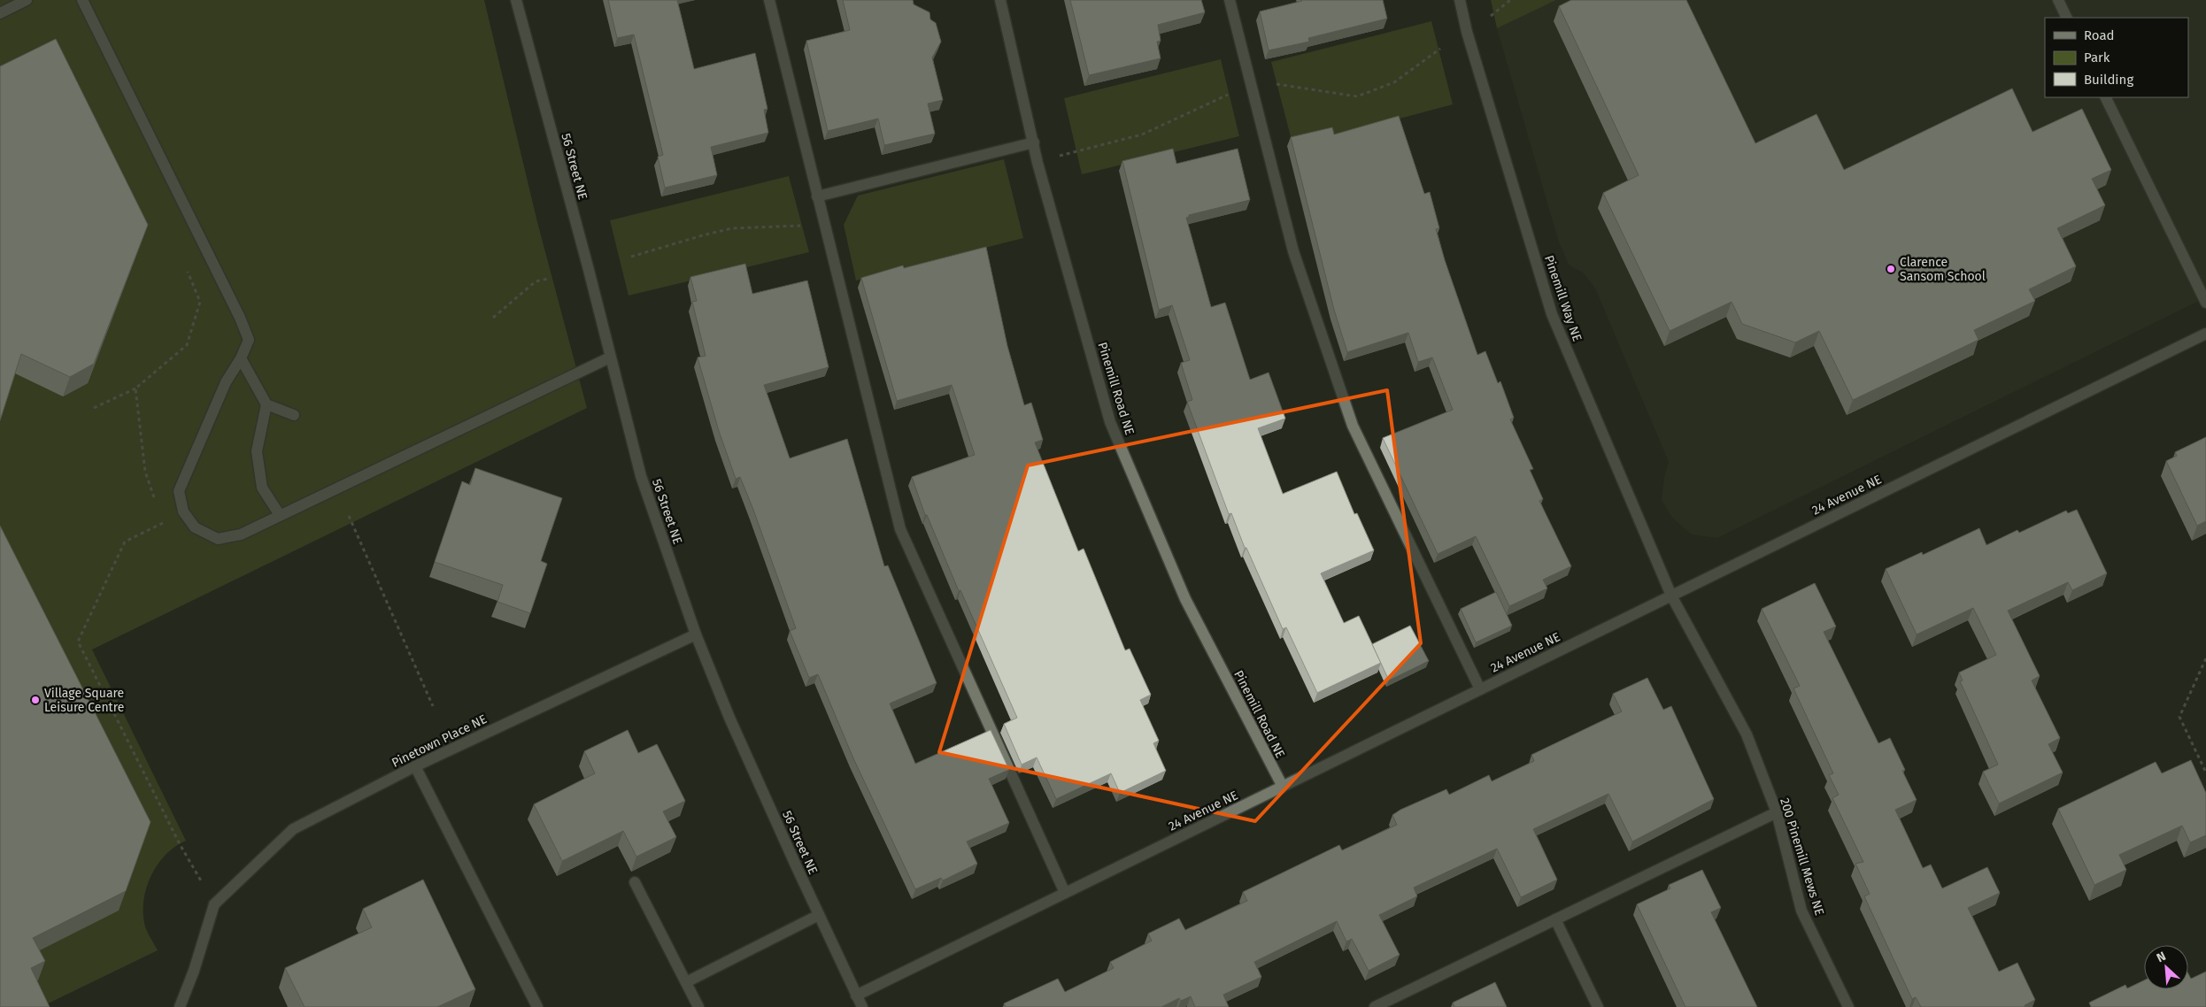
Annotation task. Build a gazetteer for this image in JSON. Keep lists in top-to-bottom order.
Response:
{
  "streets": {
    "street": [
      "56 Street NE",
      "Pinemill Way NE",
      "Pinemill Road NE",
      "24 Avenue NE",
      "Pinetown Place NE",
      "200 Pinemill Mews NE"
    ]
  },
  "crossings": [
    ["56 Street NE", "24 Avenue NE"],
    ["56 Street NE", "Pinetown Place NE"],
    ["Pinemill Way NE", "24 Avenue NE"],
    ["Pinemill Way NE", "200 Pinemill Mews NE"],
    ["Pinemill Road NE", "24 Avenue NE"],
    ["24 Avenue NE", "200 Pinemill Mews NE"]
  ],
  "places": ["Clarence Sansom School", "Village Square Leisure Centre"],
  "legend": ["Road", "Park", "Building"],
  "north": "top left"
}
